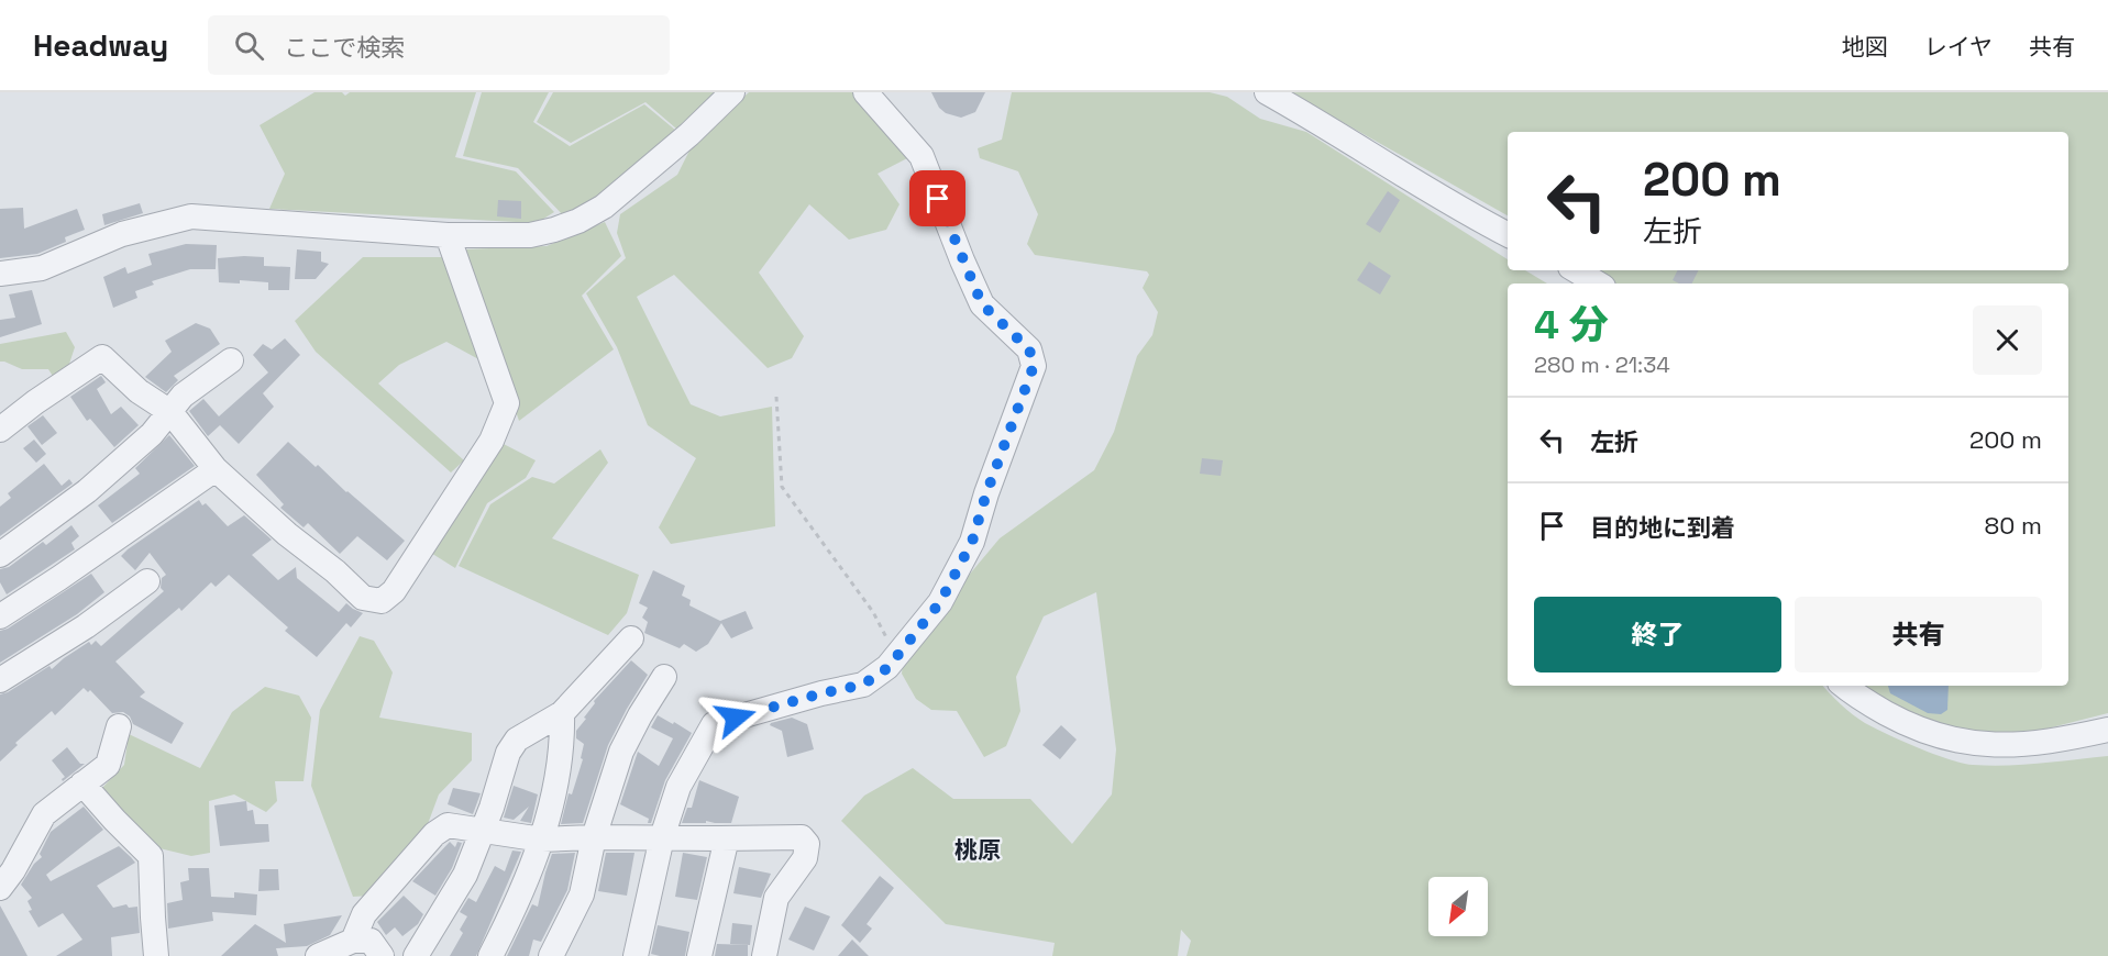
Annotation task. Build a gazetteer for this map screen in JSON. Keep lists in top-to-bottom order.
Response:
{
  "districts": ["桃原"],
  "north": "bottom left",
  "page": {
    "header": "Headway",
    "search": "ここで検索",
    "nav": ["地図", "レイヤ", "共有"],
    "turn": ["200 m", "左折"],
    "heading": ["4 分", "280 m · 21:34"],
    "list": [
      {
        "name": "左折",
        "value": "200 m"
      },
      {
        "name": "目的地に到着",
        "value": "80 m"
      }
    ],
    "buttons": ["終了", "共有"]
  }
}
